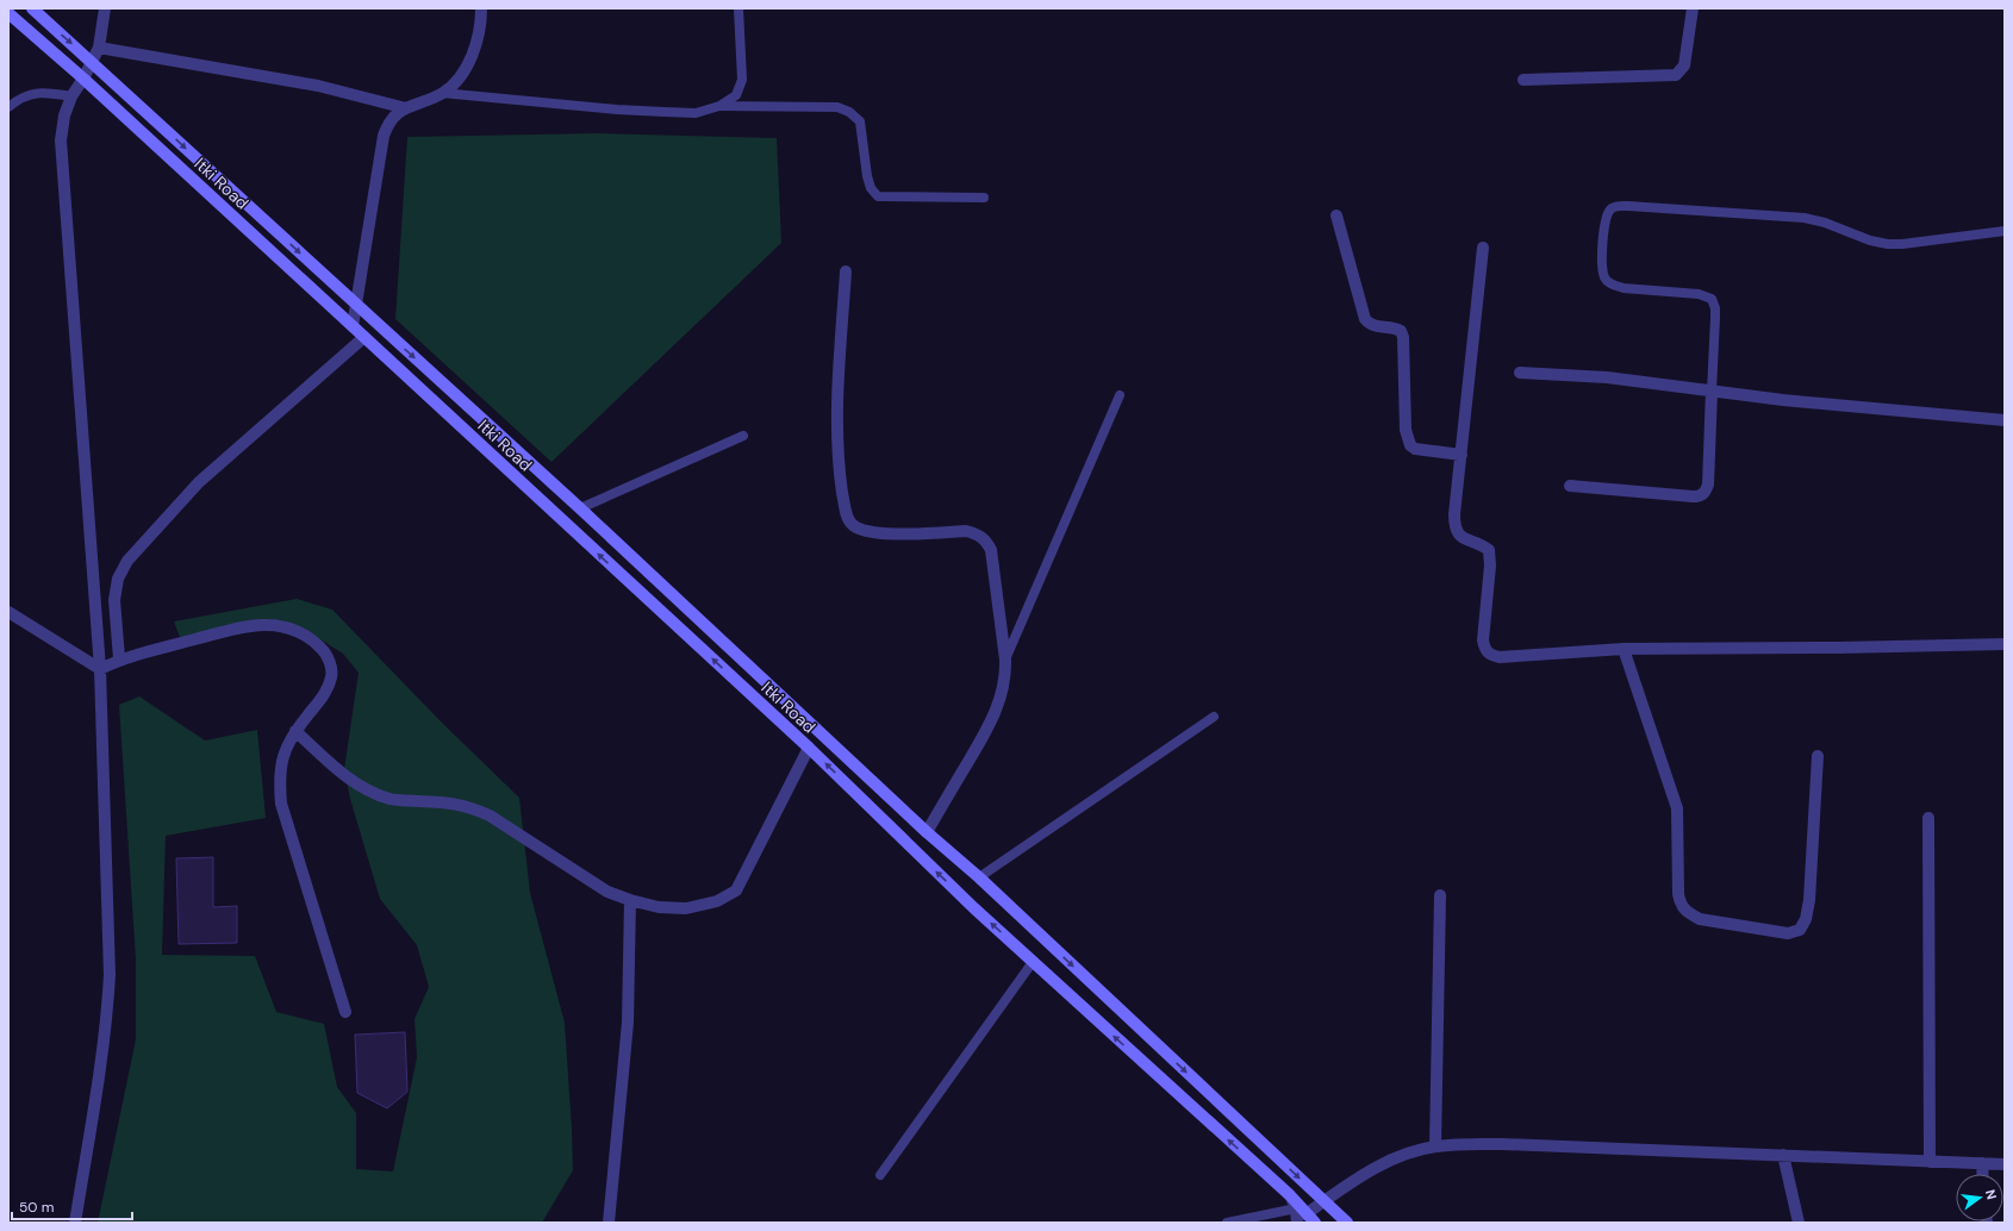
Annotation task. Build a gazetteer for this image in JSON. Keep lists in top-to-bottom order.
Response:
{
  "streets": {
    "main road": ["Itki Road"]
  },
  "scale_bar": "50 m",
  "north": "right"
}
